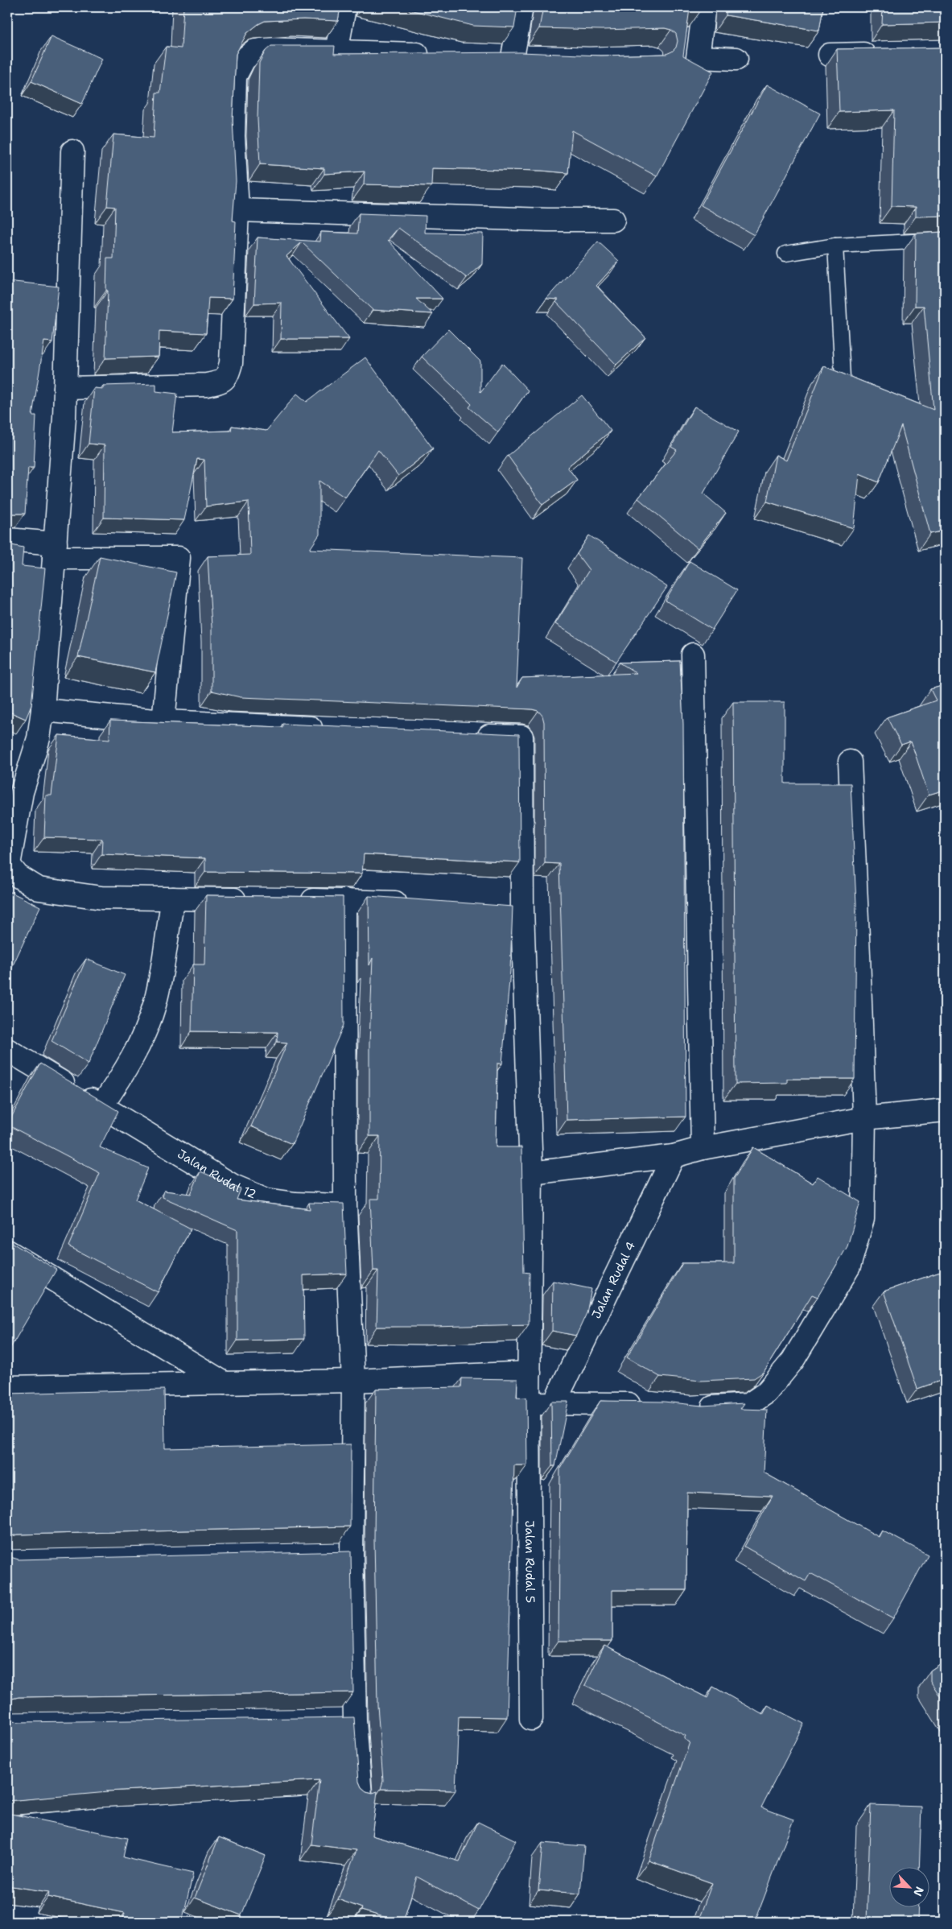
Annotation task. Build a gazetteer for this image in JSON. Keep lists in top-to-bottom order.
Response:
{
  "streets": {
    "street": ["Jalan Rudal 12", "Jalan Rudal 4", "Jalan Rudal 5"]
  },
  "north": "bottom right"
}
